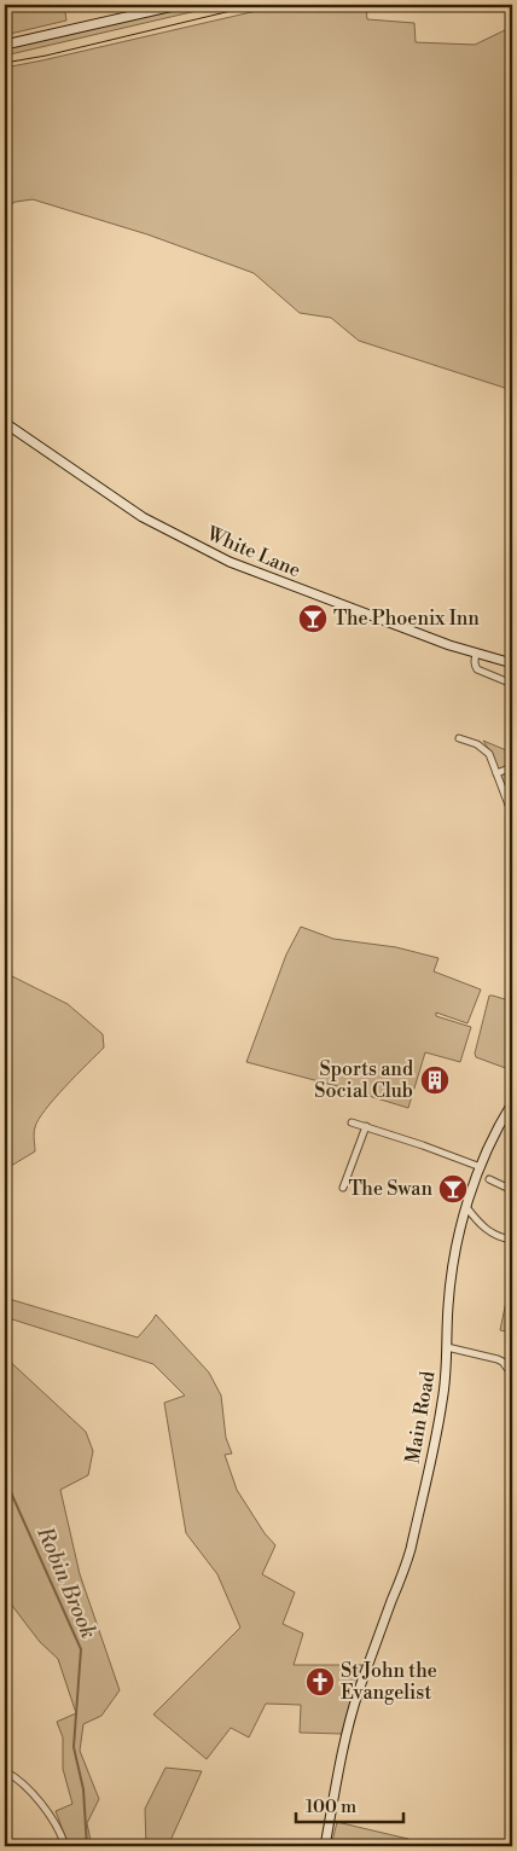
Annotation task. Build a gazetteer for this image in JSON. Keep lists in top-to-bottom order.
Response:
{
  "streets": {
    "street": ["White Lane", "Main Road"]
  },
  "water": ["Robin Brook"],
  "places": {
    "bar": ["The Phoenix Inn", "The Swan"],
    "building": ["Sports and Social Club"],
    "church": ["St John the Evangelist"]
  },
  "scale_bar": "100 m"
}
